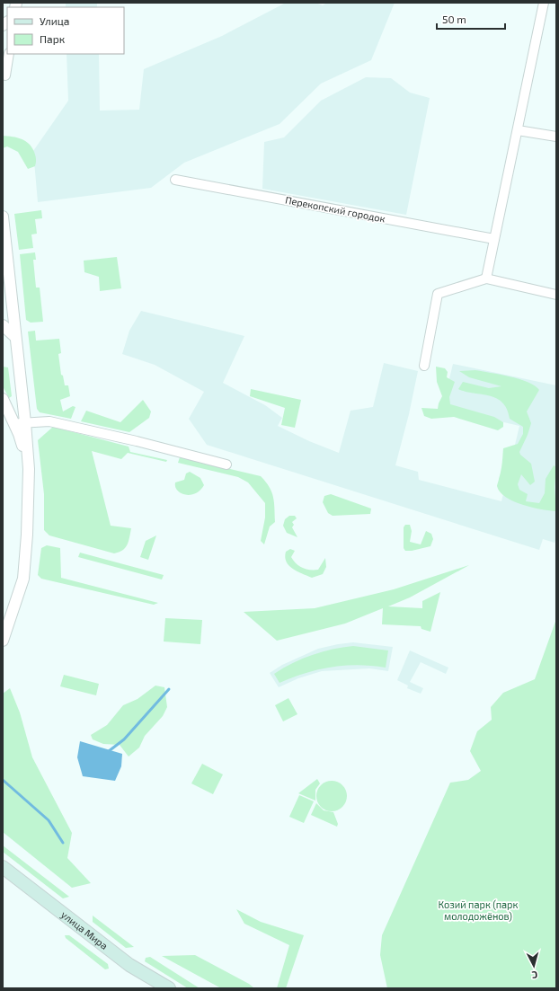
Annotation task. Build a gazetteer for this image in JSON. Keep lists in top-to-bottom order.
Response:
{
  "streets": {
    "main road": ["улица Мира"],
    "street": ["Перекопский городок"]
  },
  "parks": ["Козий парк (парк молодожёнов)"],
  "legend": ["Улица", "Парк"],
  "scale_bar": "50 m",
  "north": "bottom"
}
